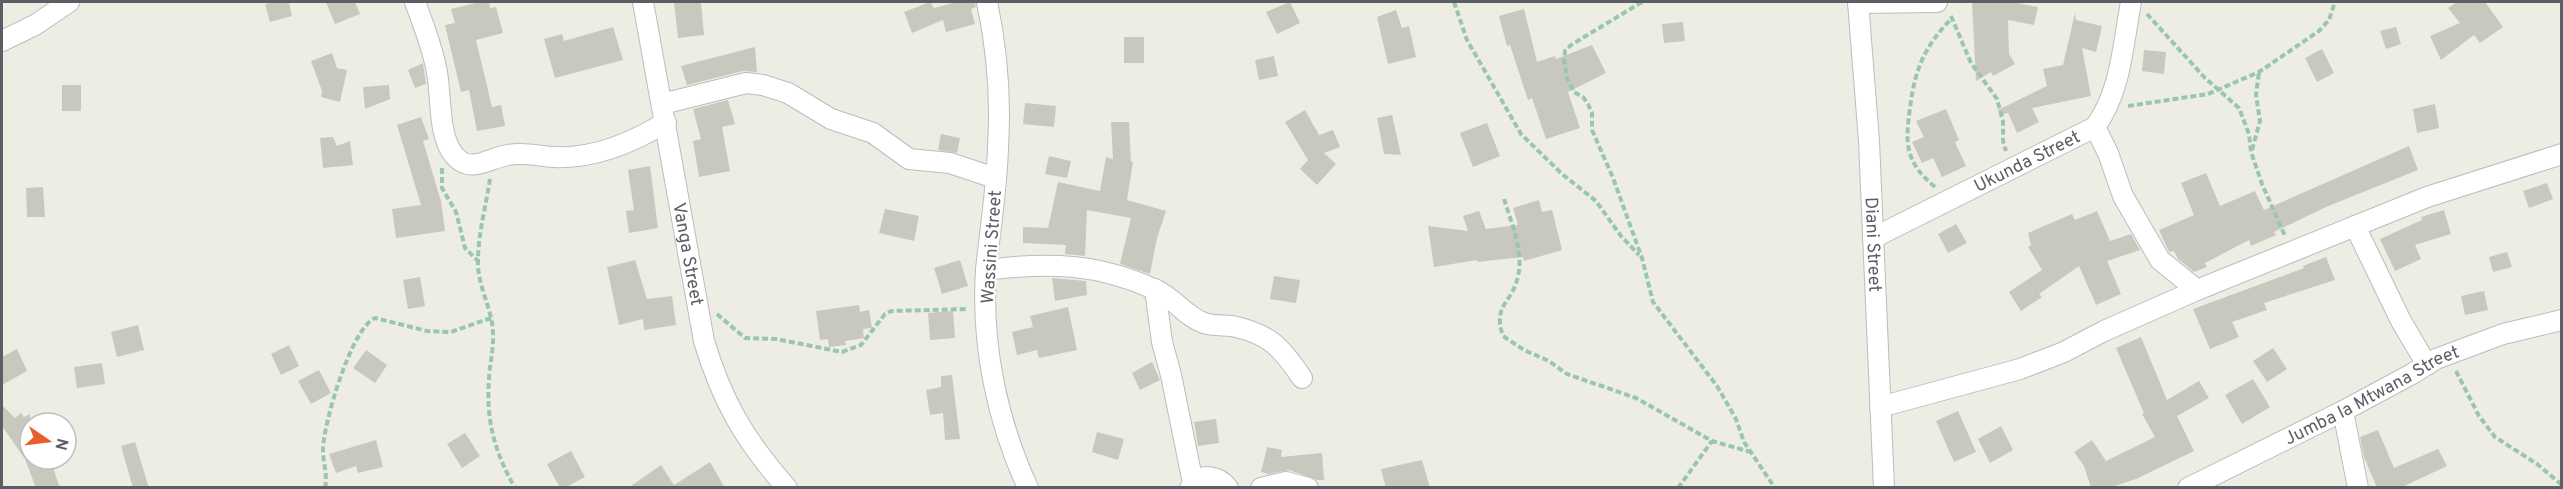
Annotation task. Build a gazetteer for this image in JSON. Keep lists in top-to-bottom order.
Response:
{
  "streets": {
    "street": [
      "Ukunda Street",
      "Diani Street",
      "Wassini Street",
      "Vanga Street",
      "Jumba la Mtwana Street"
    ]
  },
  "crossings": [
    ["Ukunda Street", "Diani Street"]
  ],
  "north": "right"
}
